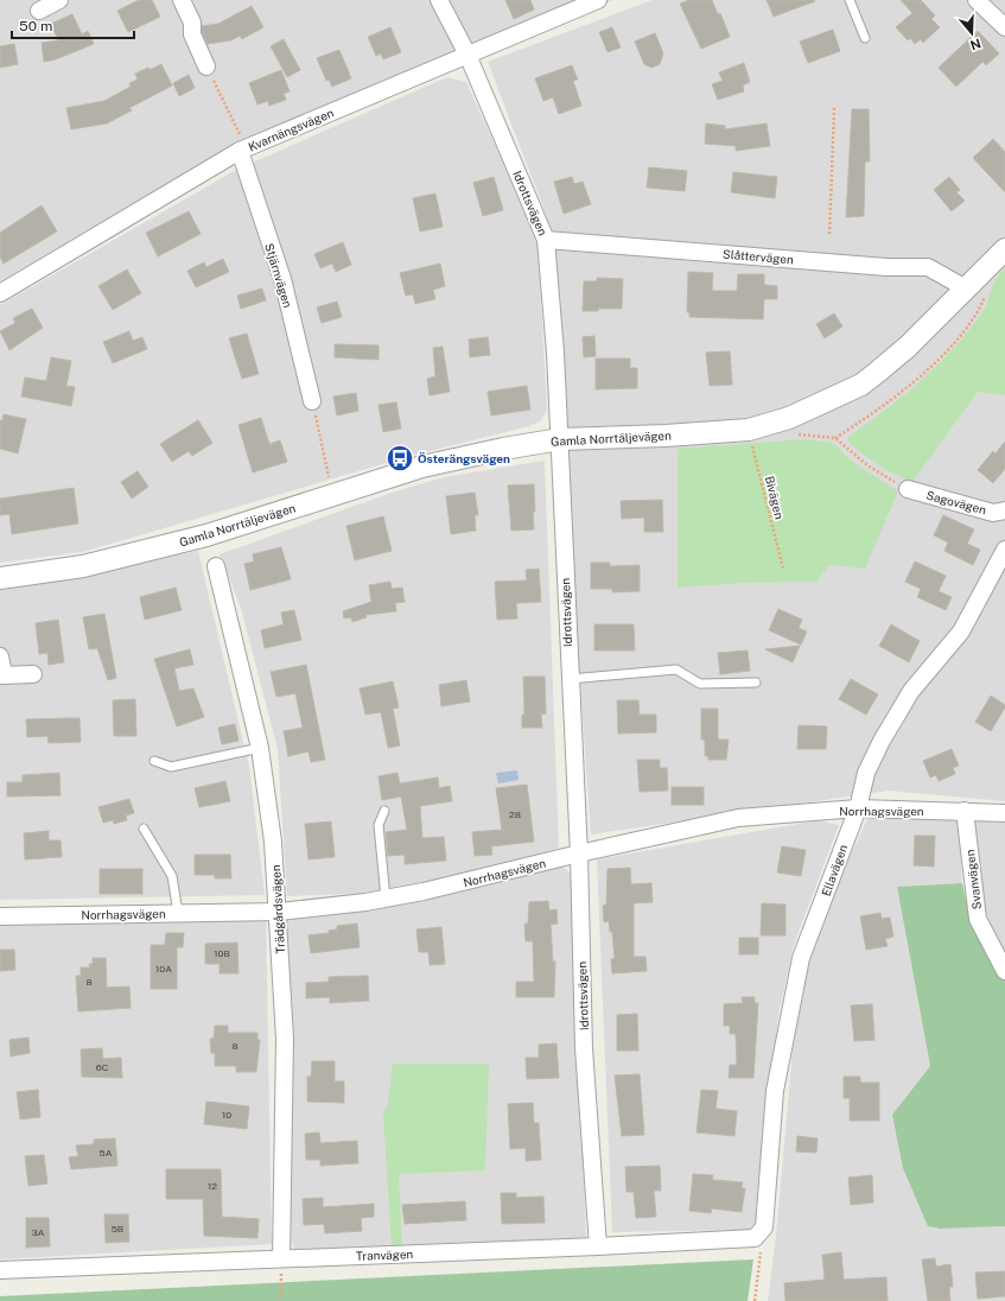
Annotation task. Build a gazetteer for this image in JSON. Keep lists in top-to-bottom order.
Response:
{
  "streets": {
    "street": [
      "Kvarnängsvägen",
      "Idrottsvägen",
      "Slåttervägen",
      "Stjärnvägen",
      "Gamla Norrtäljevägen",
      "Sagovägen",
      "Norrhagsvägen",
      "Ellavägen",
      "Svanvägen",
      "Trädgårdsvägen",
      "Tranvägen"
    ],
    "path": ["Bivägen"]
  },
  "crossings": [
    ["Kvarnängsvägen", "Idrottsvägen"],
    ["Kvarnängsvägen", "Stjärnvägen"],
    ["Idrottsvägen", "Slåttervägen"],
    ["Idrottsvägen", "Gamla Norrtäljevägen"],
    ["Idrottsvägen", "Norrhagsvägen"],
    ["Idrottsvägen", "Tranvägen"],
    ["Slåttervägen", "Gamla Norrtäljevägen"],
    ["Gamla Norrtäljevägen", "Bivägen"],
    ["Norrhagsvägen", "Ellavägen"],
    ["Norrhagsvägen", "Svanvägen"],
    ["Norrhagsvägen", "Trädgårdsvägen"],
    ["Ellavägen", "Tranvägen"],
    ["Trädgårdsvägen", "Tranvägen"]
  ],
  "places": {
    "bus stop": ["Österängsvägen"]
  },
  "house_numbers": [
    "28",
    "10B",
    "10A",
    "8",
    "8",
    "6C",
    "10",
    "5A",
    "12",
    "5B",
    "3A"
  ],
  "scale_bar": "50 m",
  "north": "bottom"
}
